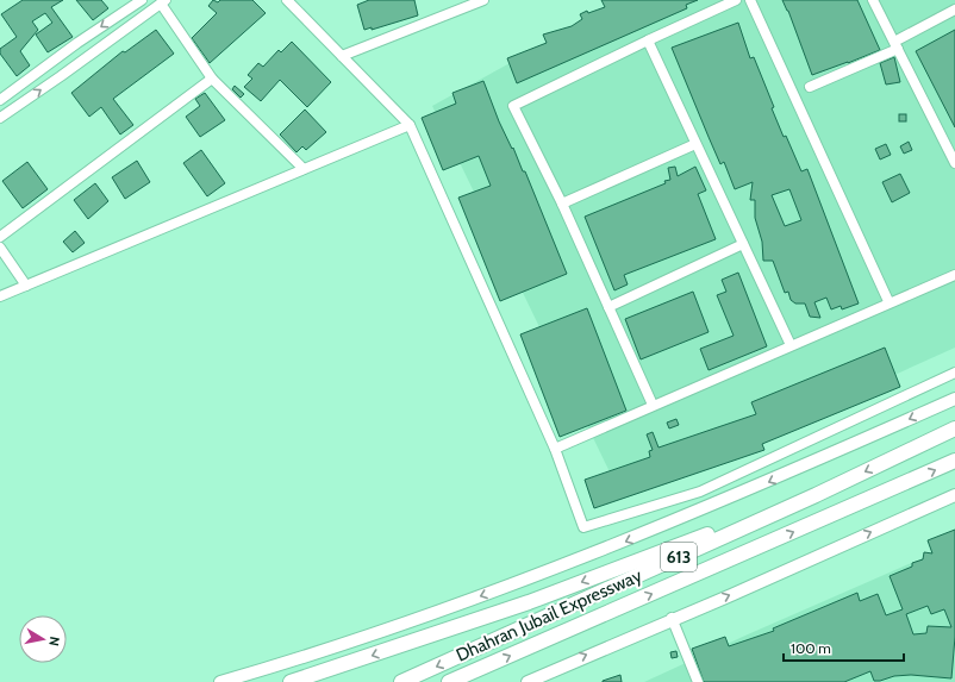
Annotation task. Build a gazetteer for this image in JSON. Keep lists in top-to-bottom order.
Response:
{
  "streets": {
    "highway": ["613", "Dhahran Jubail Expressway"]
  },
  "scale_bar": "100 m",
  "north": "right"
}
